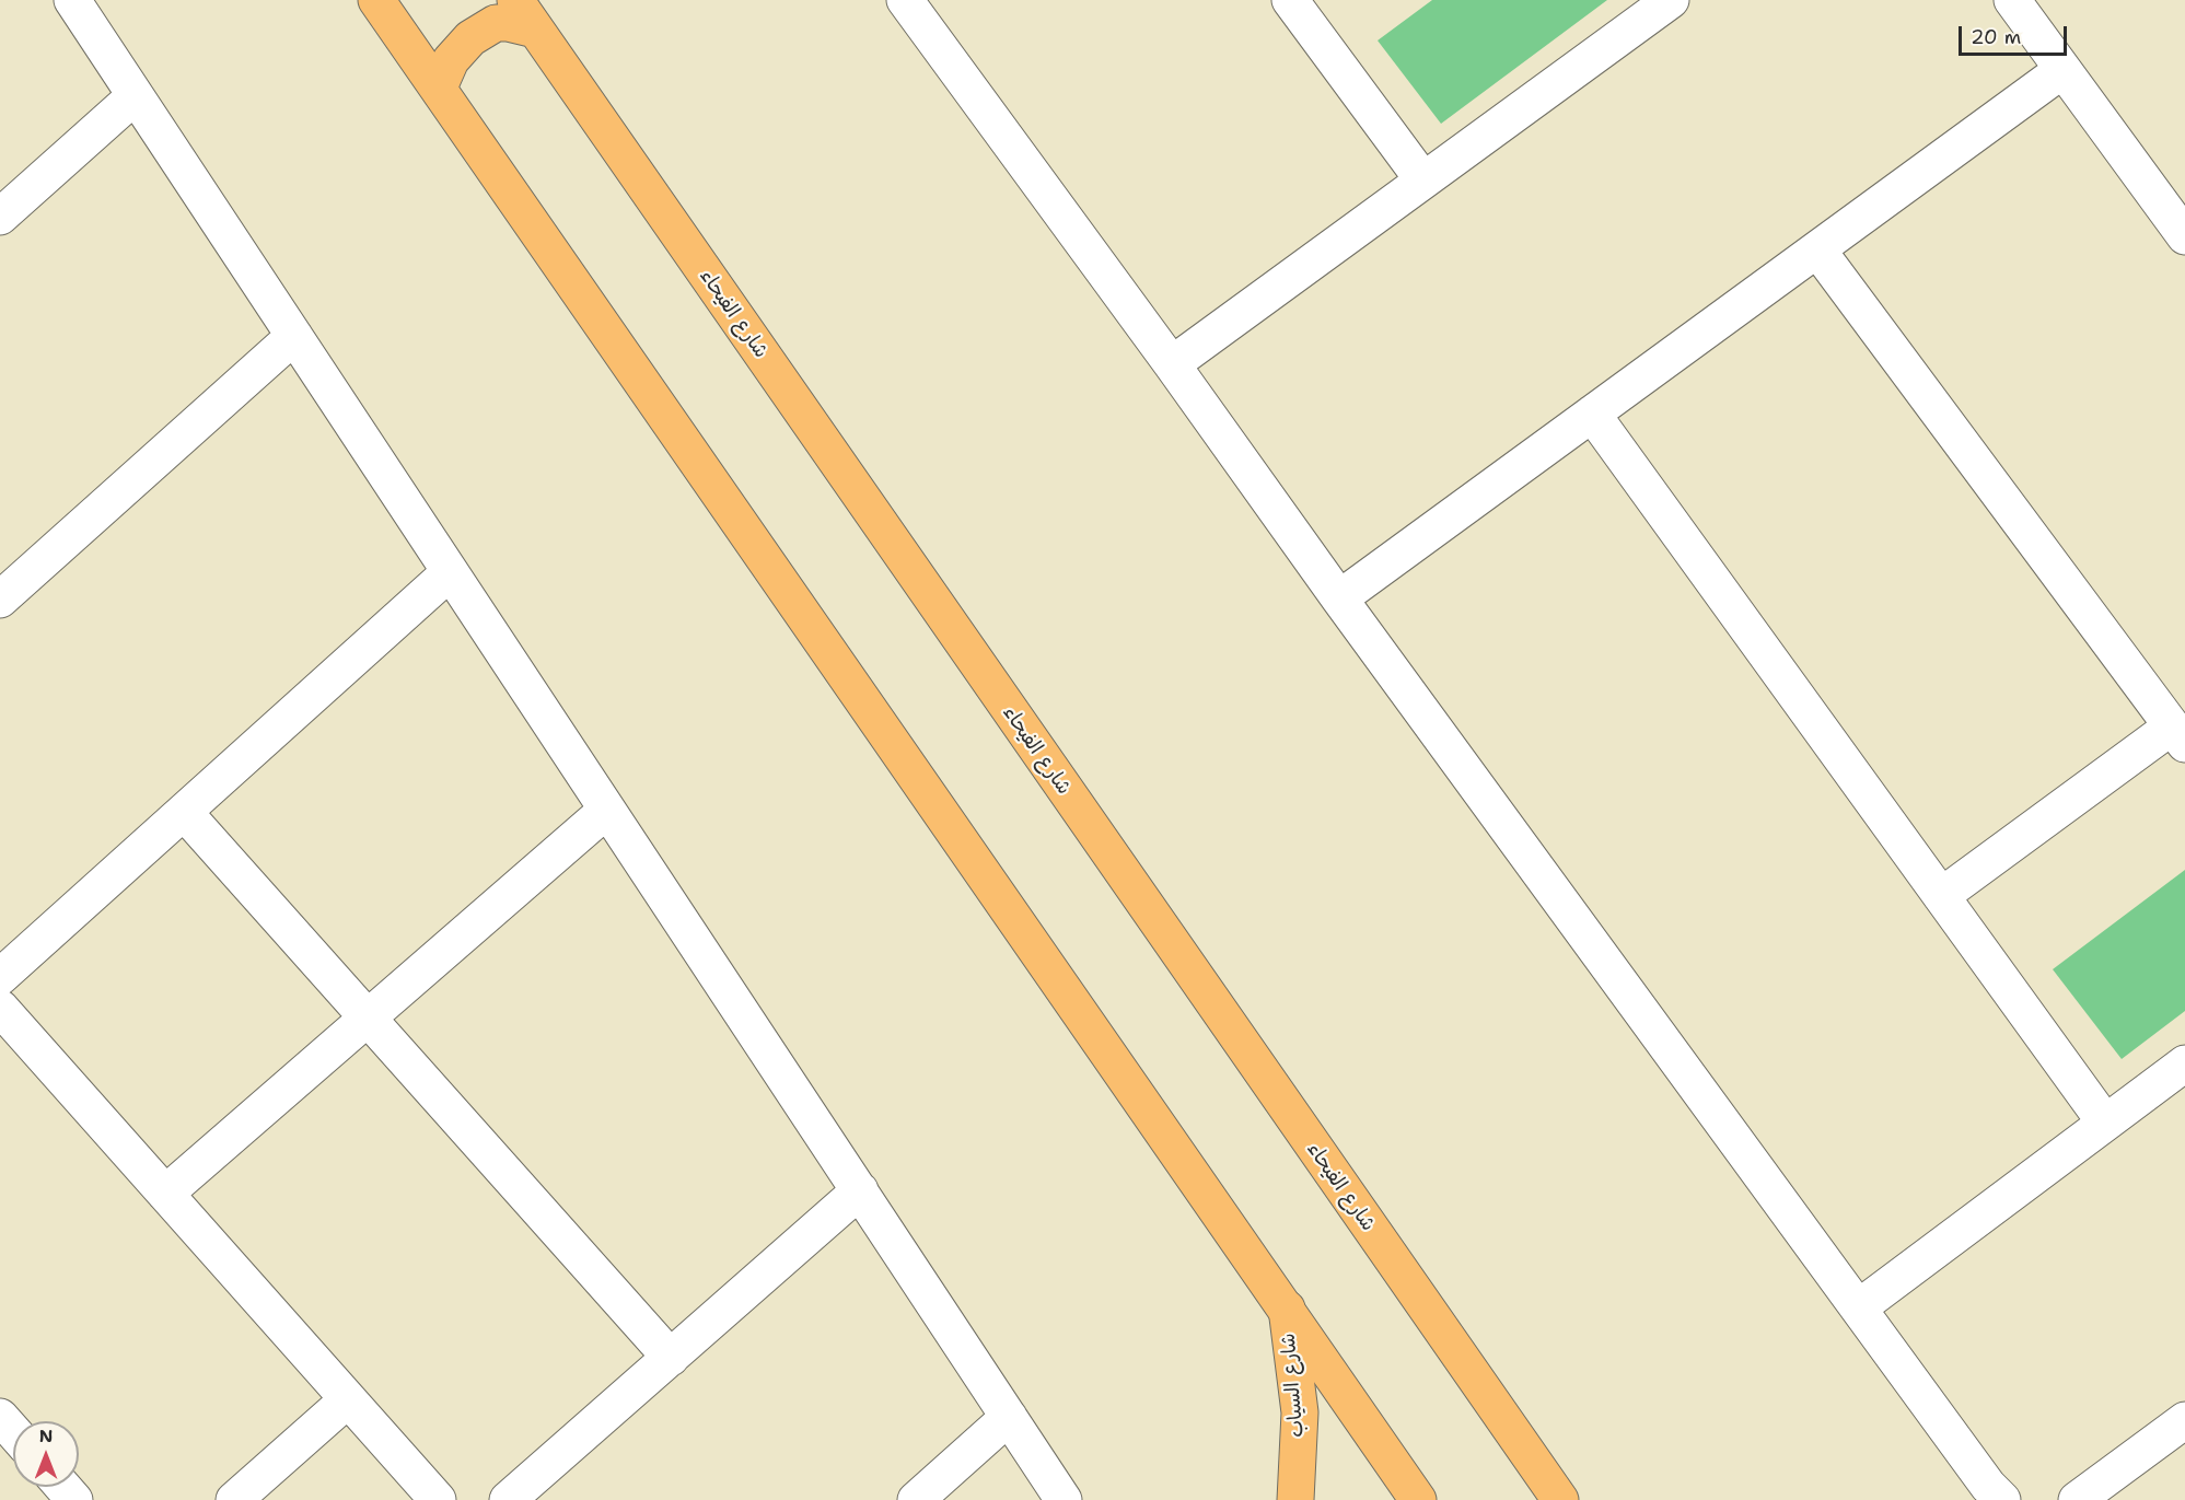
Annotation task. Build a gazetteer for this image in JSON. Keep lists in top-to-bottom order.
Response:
{
  "streets": {
    "main road": ["شارع الفيحاء", "شارع السياب"]
  },
  "scale_bar": "20 m",
  "north": "top"
}
